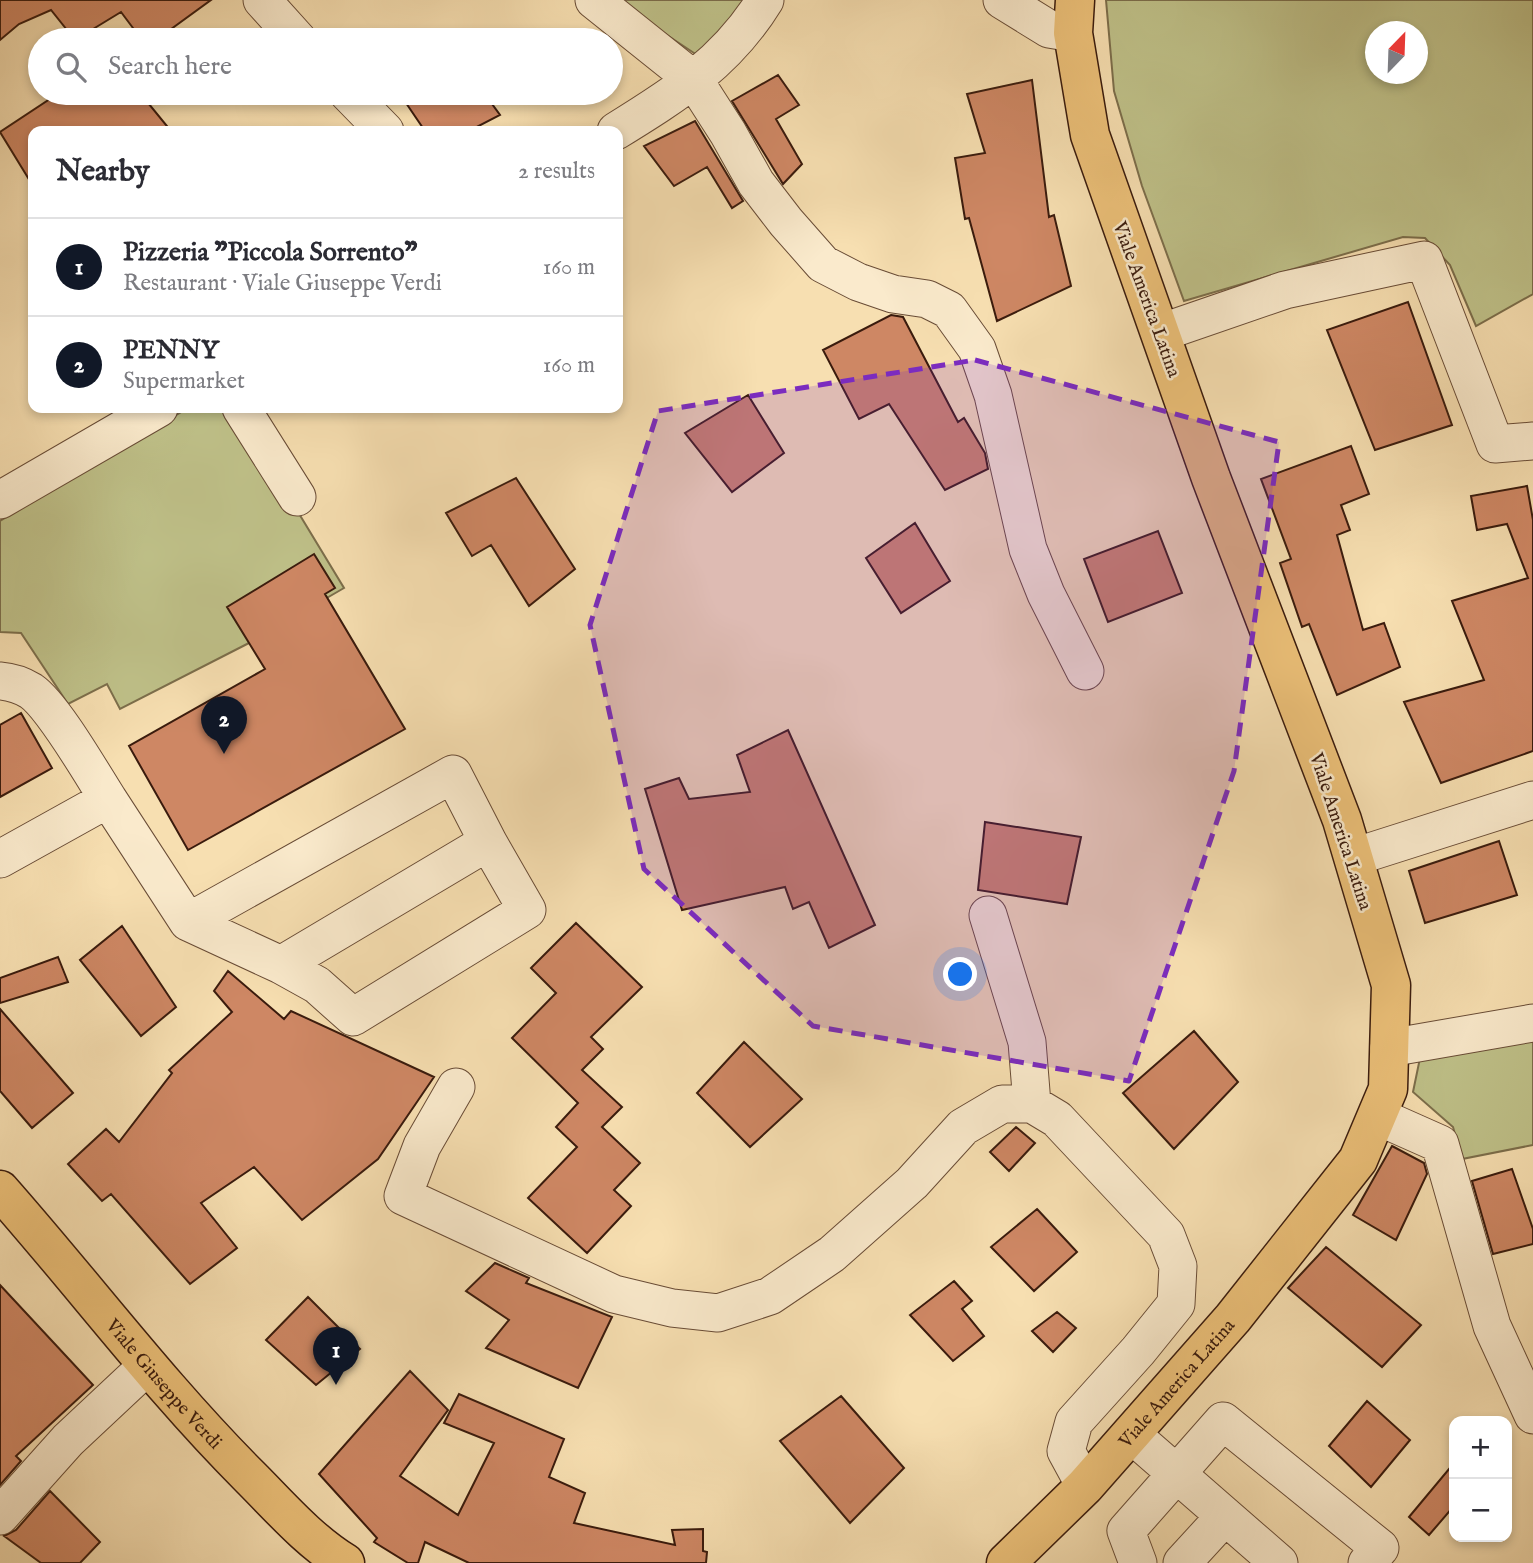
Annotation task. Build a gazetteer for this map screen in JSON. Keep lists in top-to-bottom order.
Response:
{
  "streets": {
    "main road": ["Viale America Latina", "Viale Giuseppe Verdi"]
  },
  "north": "top right",
  "page": {
    "search": "Search here",
    "heading": ["Nearby", "2 results"],
    "list": [
      {
        "mark": "1",
        "name": "Pizzeria \"Piccola Sorrento\"",
        "note": "Restaurant · Viale Giuseppe Verdi",
        "value": "160 m"
      },
      {
        "mark": "2",
        "name": "PENNY",
        "note": "Supermarket",
        "value": "160 m"
      }
    ],
    "pins": ["2", "1"],
    "map_buttons": ["+", "−"]
  }
}
